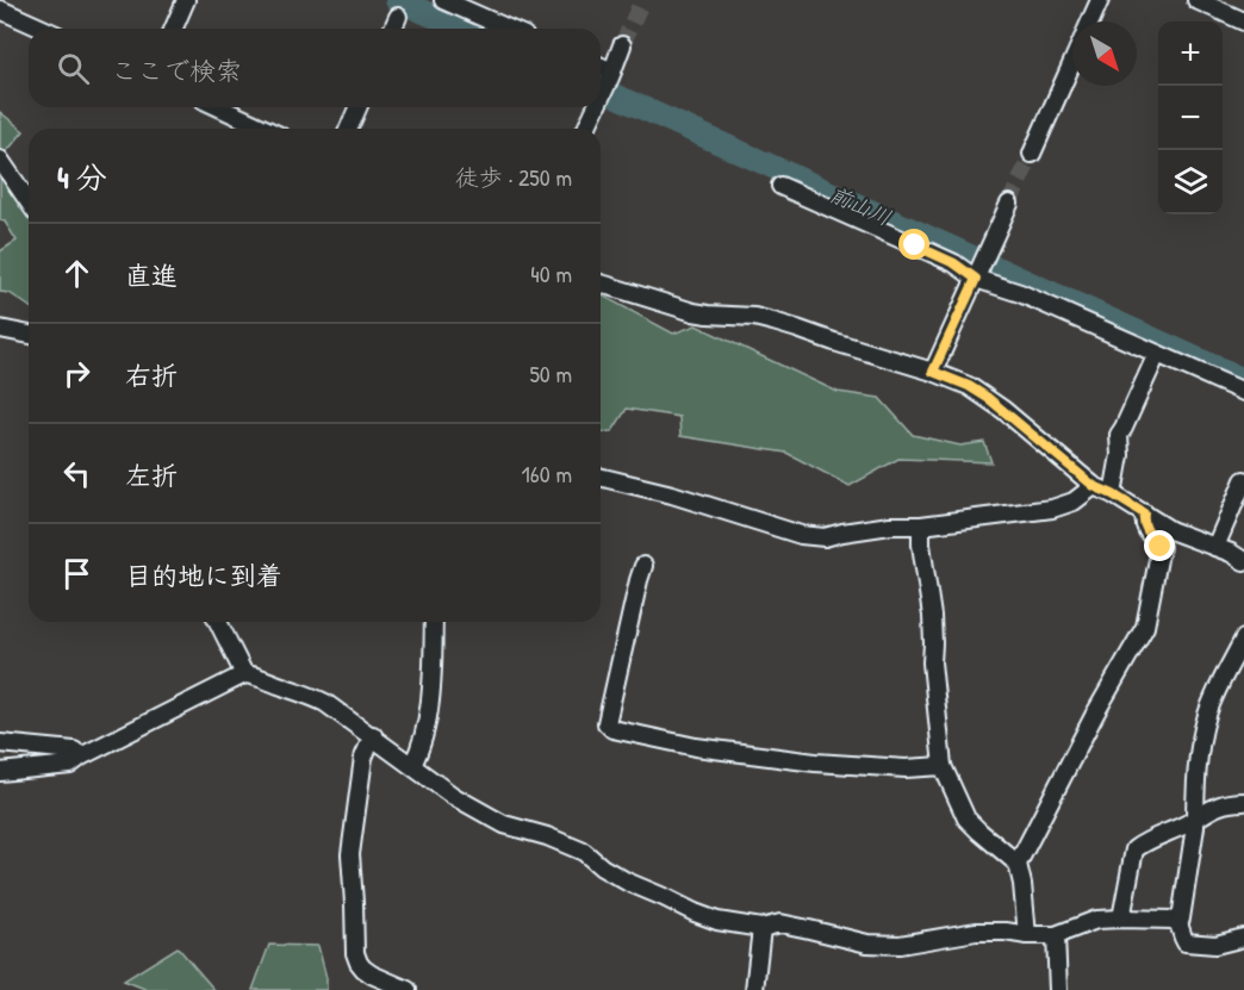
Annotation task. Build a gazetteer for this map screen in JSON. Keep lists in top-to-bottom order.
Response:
{
  "water": ["前山川"],
  "north": "bottom right",
  "page": {
    "map_buttons": ["+", "−"],
    "search": "ここで検索",
    "heading": ["4 分", "徒歩 · 250 m"],
    "list": [
      ["直進", "40 m"],
      ["右折", "50 m"],
      ["左折", "160 m"],
      "目的地に到着"
    ]
  }
}
